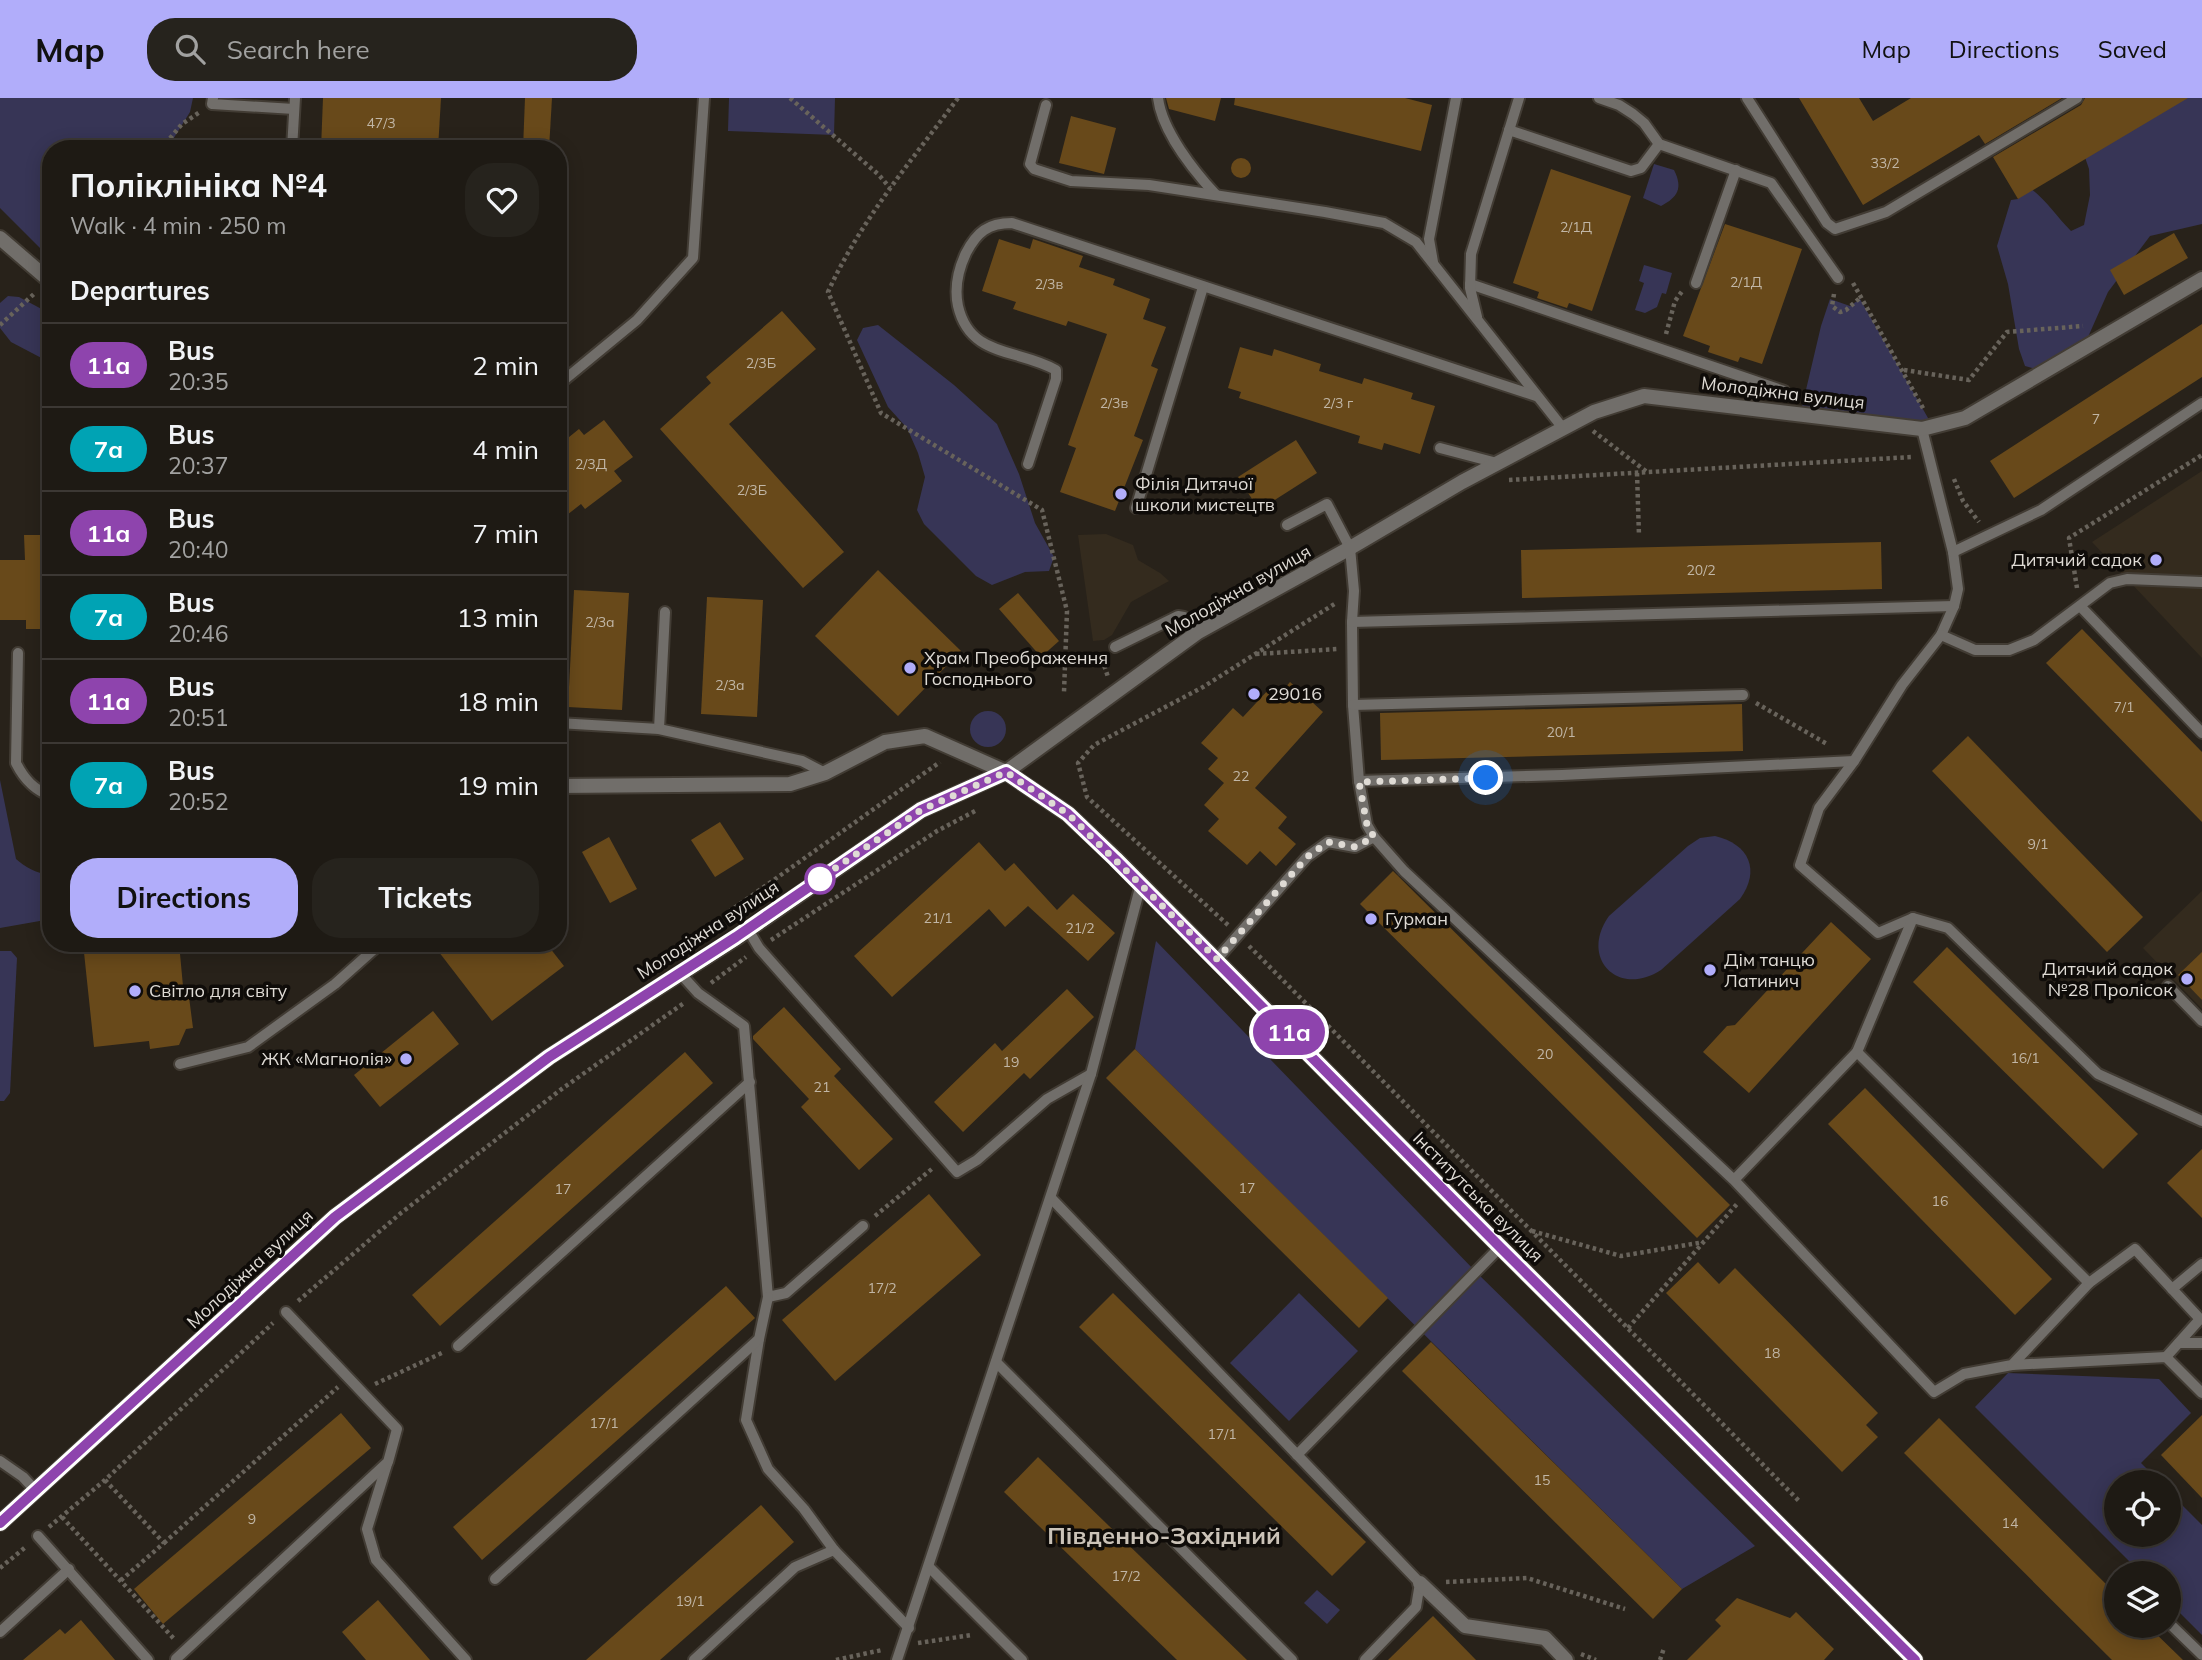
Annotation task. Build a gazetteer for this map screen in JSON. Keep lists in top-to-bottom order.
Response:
{
  "streets": {
    "street": ["Молодіжна вулиця", "Інститутська вулиця"]
  },
  "crossings": [
    ["Молодіжна вулиця", "Інститутська вулиця"]
  ],
  "districts": ["Південно-Західний"],
  "places": [
    "Філія Дитячої школи мистецтв",
    "Дитячий садок",
    "Храм Преображення Господнього",
    "29016",
    "Гурман",
    "Дім танцю Латинич",
    "Дитячий садок №28 Пролісок",
    "Світло для світу",
    "ЖК «Магнолія»"
  ],
  "lines": ["bus line 11а"],
  "house_numbers": [
    "47/3",
    "33/2",
    "2/1Д",
    "2/1Д",
    "2/3в",
    "2/3Б",
    "2/3в",
    "2/3 г",
    "7",
    "2/3Д",
    "2/3Б",
    "20/2",
    "2/3а",
    "2/3а",
    "7/1",
    "20/1",
    "22",
    "9/1",
    "21/1",
    "21/2",
    "20",
    "16/1",
    "19",
    "21",
    "17",
    "17",
    "16",
    "17/2",
    "18",
    "17/1",
    "17/1",
    "15",
    "9",
    "14",
    "17/2",
    "19/1"
  ],
  "page": {
    "header": "Map",
    "search": "Search here",
    "nav": ["Map", "Directions", "Saved"],
    "on_map": "11а",
    "heading": [
      ["Поліклініка №4", "Walk · 4 min · 250 m"],
      "Departures"
    ],
    "list": [
      {
        "mark": "11а",
        "name": "Bus",
        "note": "20:35",
        "value": "2 min"
      },
      {
        "mark": "7а",
        "name": "Bus",
        "note": "20:37",
        "value": "4 min"
      },
      {
        "mark": "11а",
        "name": "Bus",
        "note": "20:40",
        "value": "7 min"
      },
      {
        "mark": "7а",
        "name": "Bus",
        "note": "20:46",
        "value": "13 min"
      },
      {
        "mark": "11а",
        "name": "Bus",
        "note": "20:51",
        "value": "18 min"
      },
      {
        "mark": "7а",
        "name": "Bus",
        "note": "20:52",
        "value": "19 min"
      }
    ],
    "buttons": ["Directions", "Tickets"]
  }
}
